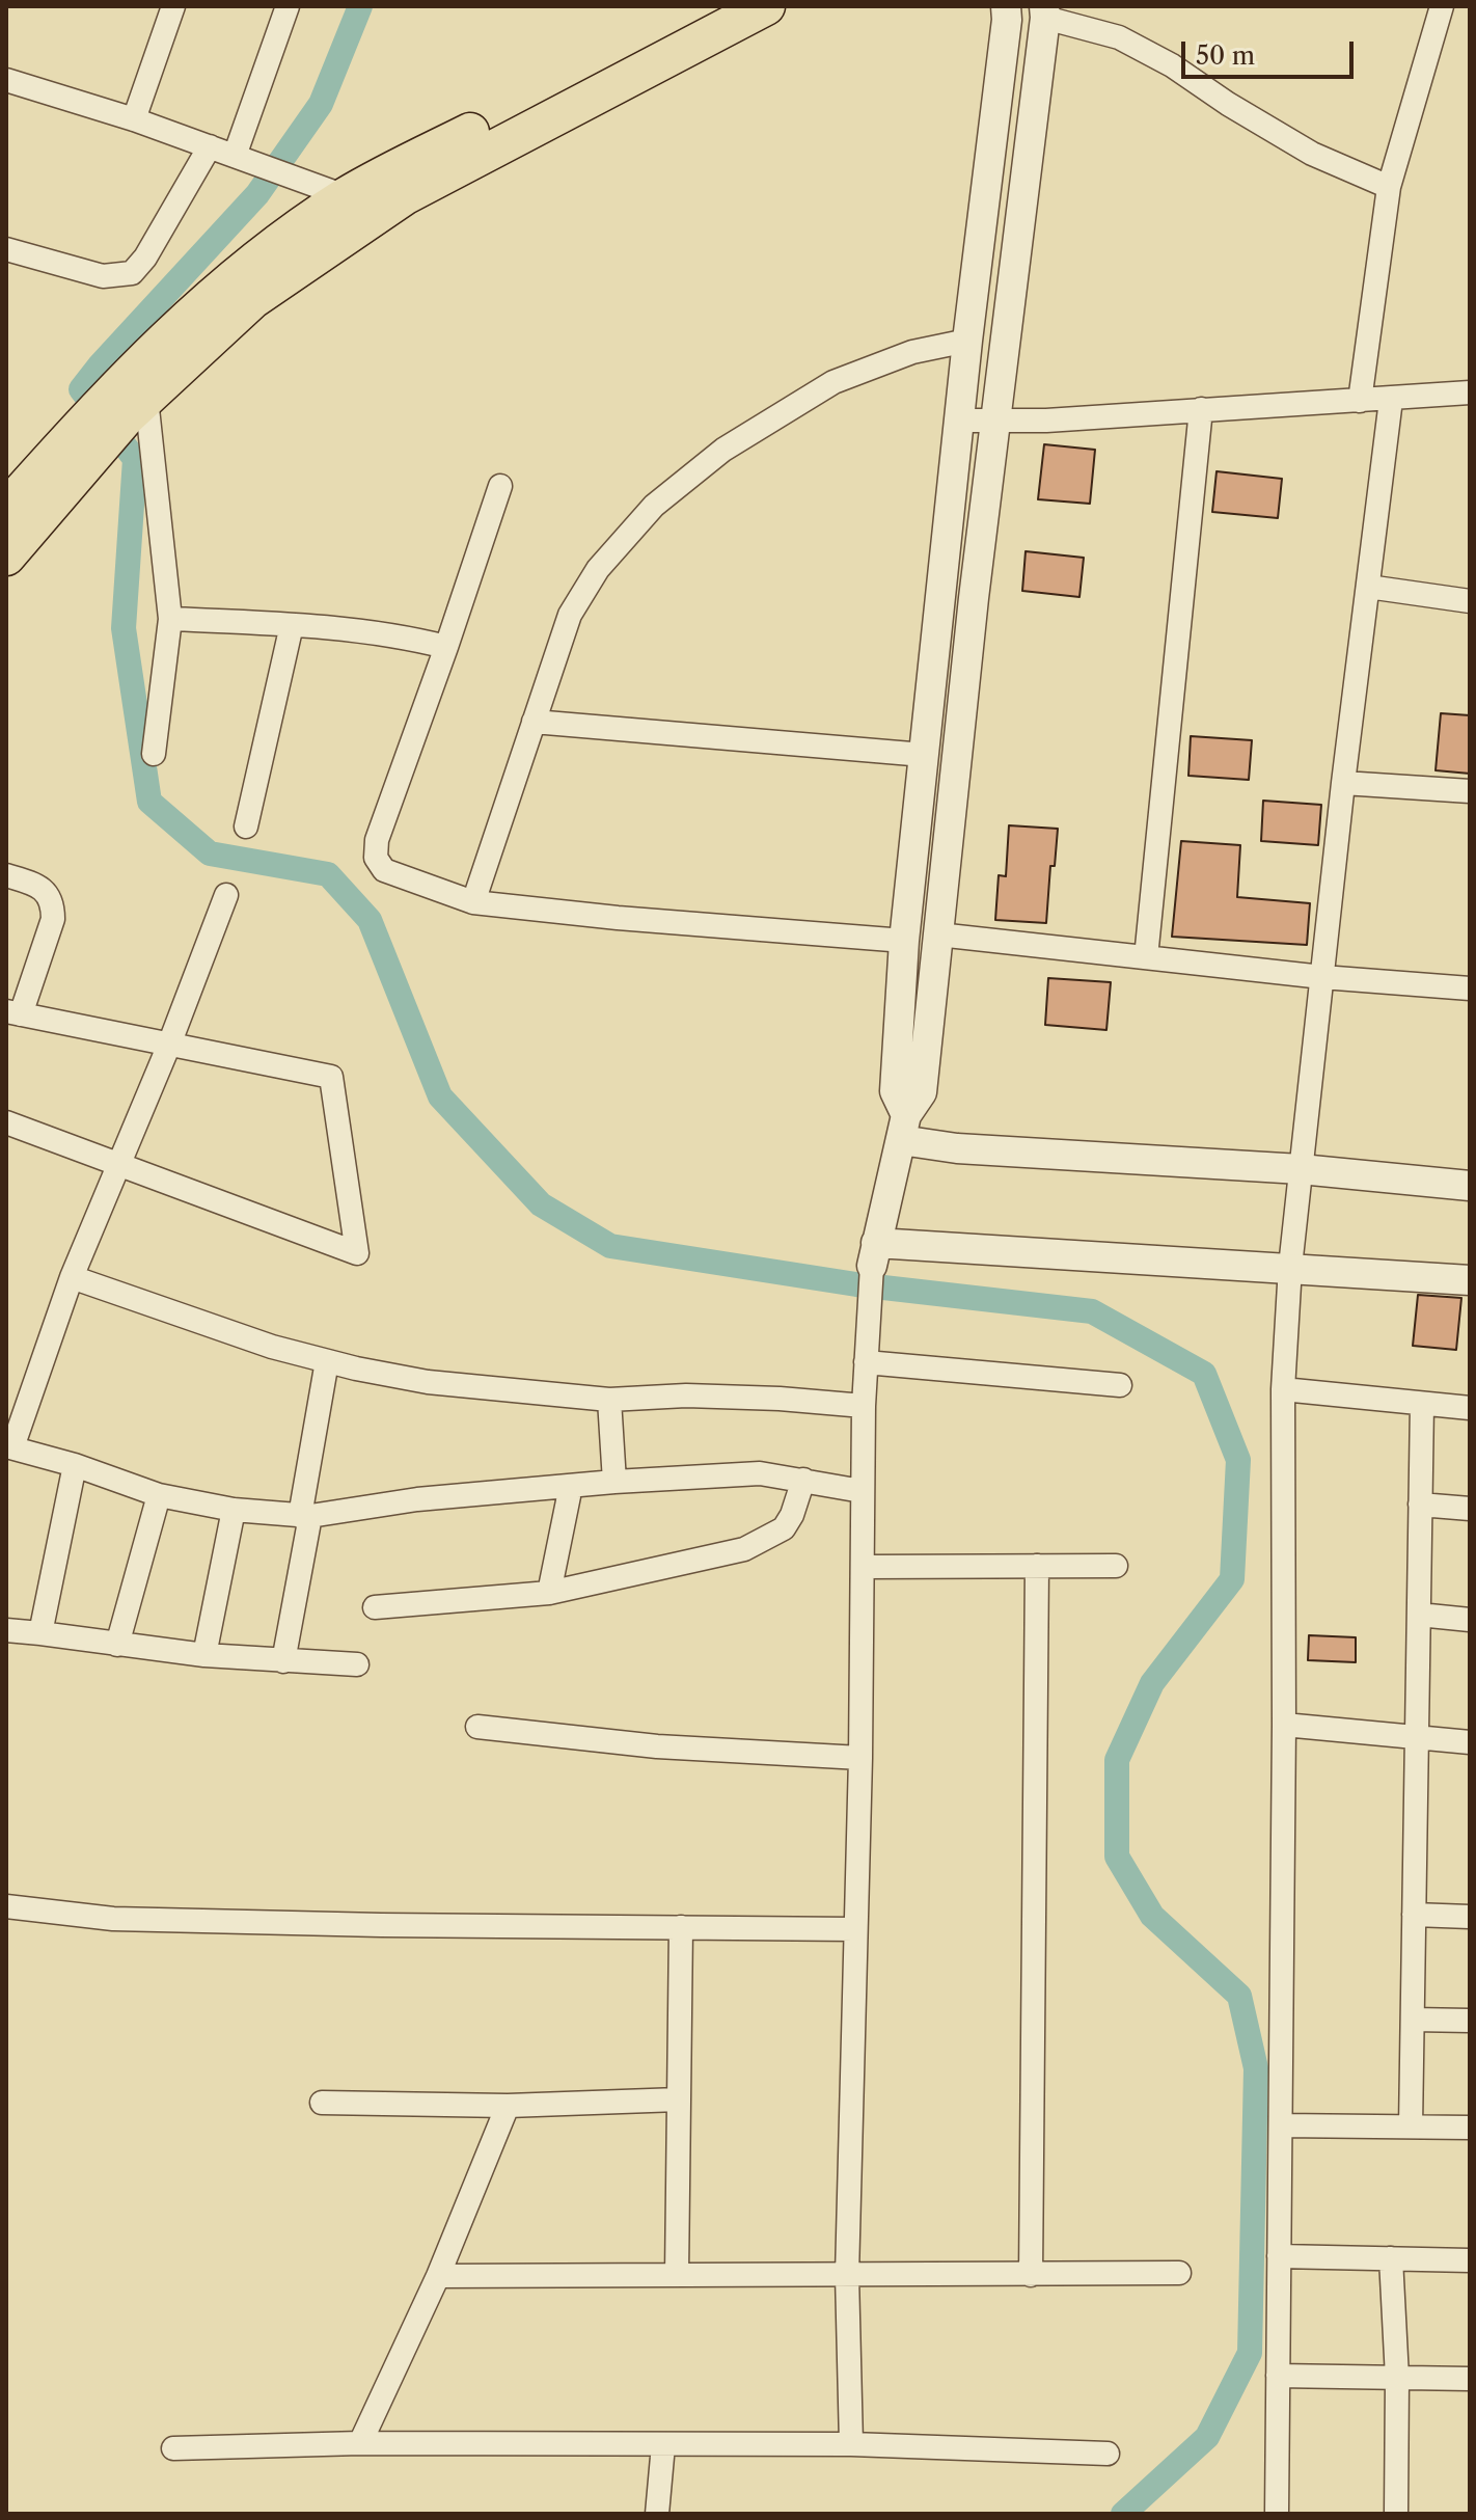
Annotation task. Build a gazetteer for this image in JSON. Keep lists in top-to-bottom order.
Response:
{
  "scale_bar": "50 m"
}
